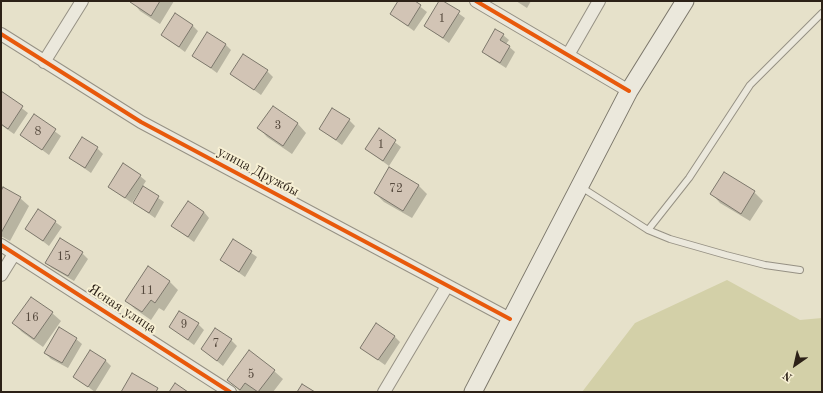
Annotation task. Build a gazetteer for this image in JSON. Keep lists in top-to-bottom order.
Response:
{
  "streets": {
    "street": ["улица Дружбы", "Ясная улица"]
  },
  "house_numbers": [
    "1",
    "3",
    "8",
    "1",
    "72",
    "15",
    "11",
    "16",
    "9",
    "7",
    "5"
  ],
  "north": "bottom left"
}
